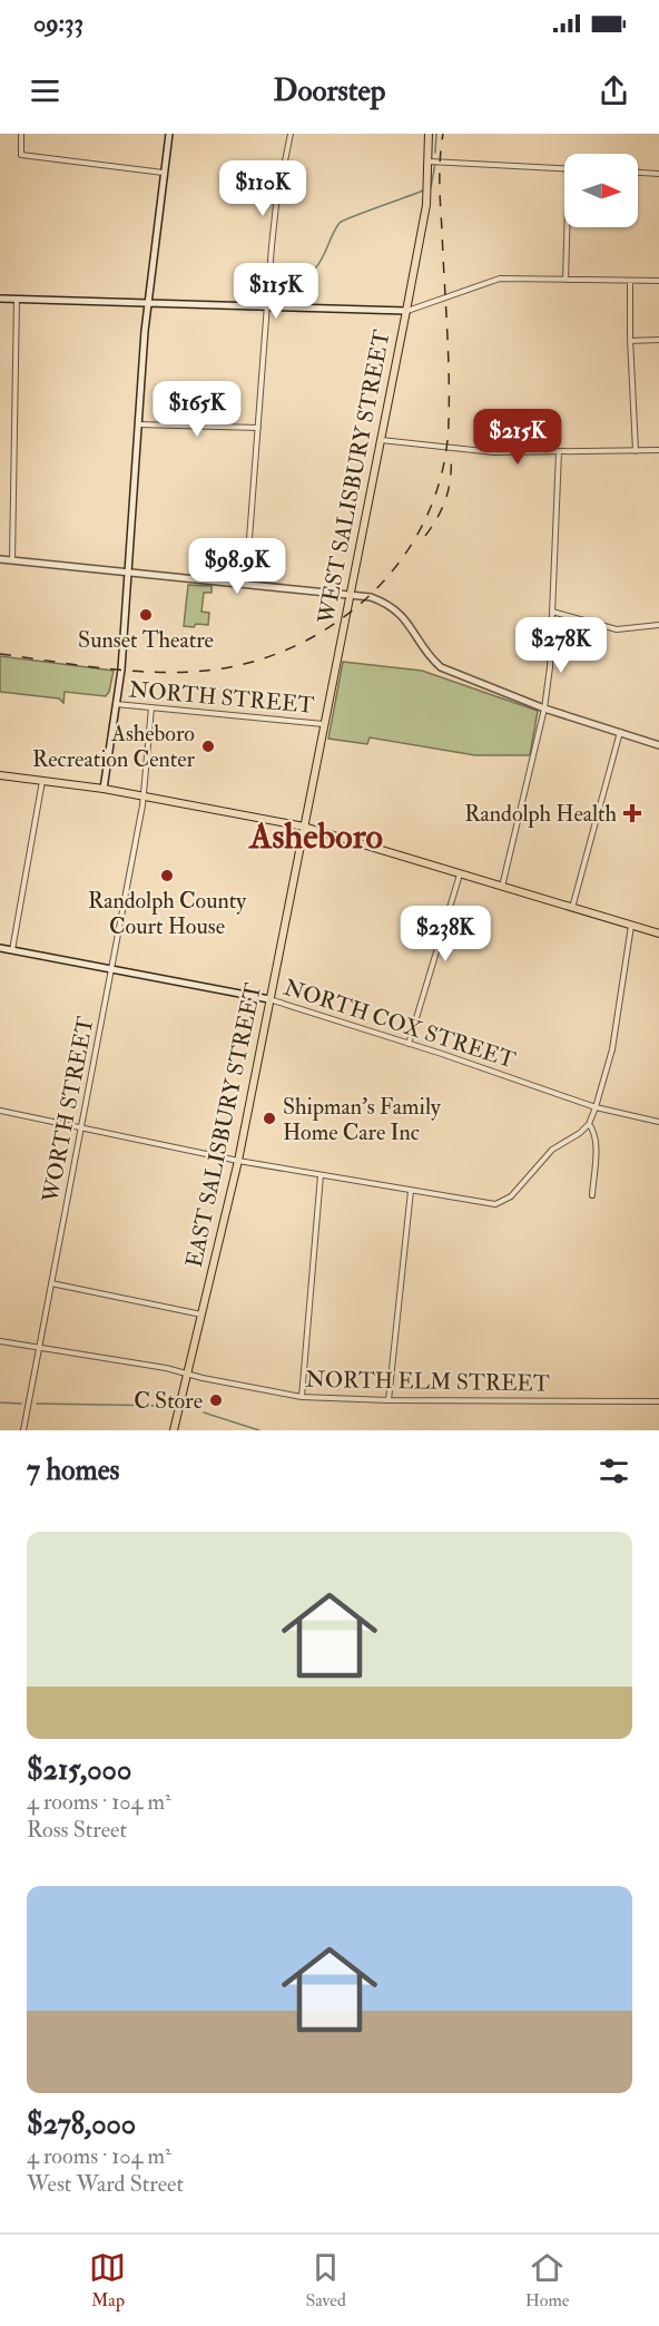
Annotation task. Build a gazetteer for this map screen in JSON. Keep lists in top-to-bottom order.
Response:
{
  "streets": {
    "main road": ["WEST SALISBURY STREET", "NORTH COX STREET", "EAST SALISBURY STREET"],
    "street": ["NORTH STREET", "WORTH STREET", "NORTH ELM STREET"]
  },
  "crossings": [
    ["WEST SALISBURY STREET", "NORTH STREET"],
    ["WEST SALISBURY STREET", "EAST SALISBURY STREET"],
    ["NORTH STREET", "WORTH STREET"],
    ["NORTH COX STREET", "WORTH STREET"],
    ["NORTH COX STREET", "EAST SALISBURY STREET"],
    ["WORTH STREET", "NORTH ELM STREET"],
    ["EAST SALISBURY STREET", "NORTH ELM STREET"]
  ],
  "districts": ["Asheboro"],
  "places": {
    "other": [
      "Sunset Theatre",
      "Asheboro Recreation Center",
      "Randolph County Court House",
      "Shipman's Family Home Care Inc",
      "C Store"
    ],
    "health": ["Randolph Health"]
  },
  "north": "right",
  "page": {
    "status": "09:33",
    "header": "Doorstep",
    "price": [
      "$110K",
      "$115K",
      "$165K",
      "$215K",
      "$98.9K",
      "$278K",
      "$238K"
    ],
    "heading": "7 homes",
    "list": [
      {
        "name": "$215,000",
        "note": "4 rooms · 104 m² · Ross Street"
      },
      {
        "name": "$278,000",
        "note": "4 rooms · 104 m² · West Ward Street"
      }
    ],
    "tabs": ["Map", "Saved", "Home"]
  }
}
